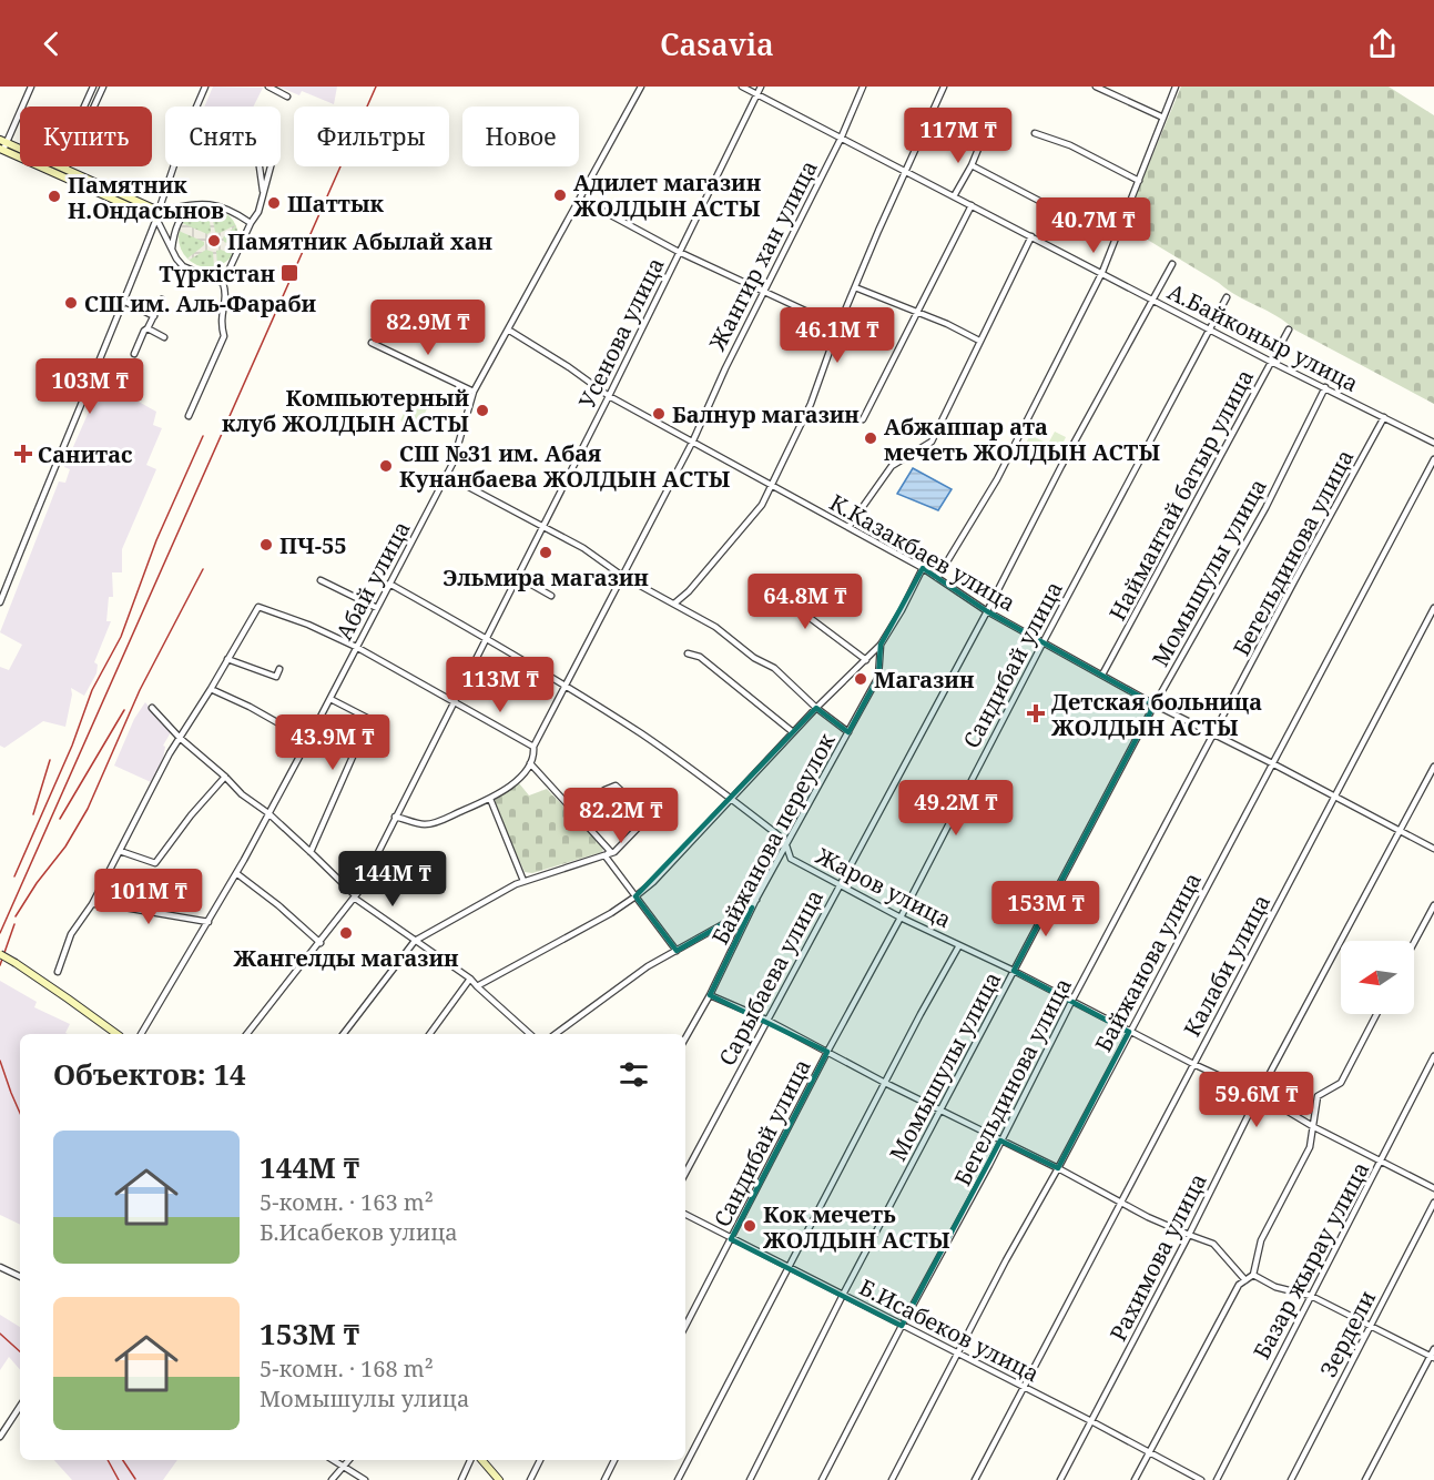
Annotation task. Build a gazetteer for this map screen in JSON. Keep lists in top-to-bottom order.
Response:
{
  "streets": {
    "street": [
      "Жангир хан улица",
      "Усенова улица",
      "А.Байконыр улица",
      "Наймантай батыр улица",
      "К.Казакбаев улица",
      "Бегельдинова улица",
      "Момышулы улица",
      "Абай улица",
      "Сандибай улица",
      "Байжанова переулок",
      "Жаров улица",
      "Байжанова улица",
      "Калаби улица",
      "Сарыбаева улица",
      "Рахимова улица",
      "Базар жырау улица",
      "Б.Исабеков улица",
      "Зердели"
    ]
  },
  "crossings": [
    ["Жангир хан улица", "А.Байконыр улица"],
    ["Жангир хан улица", "К.Казакбаев улица"],
    ["Жангир хан улица", "Жаров улица"],
    ["Усенова улица", "А.Байконыр улица"],
    ["Усенова улица", "К.Казакбаев улица"],
    ["Усенова улица", "Жаров улица"],
    ["А.Байконыр улица", "Наймантай батыр улица"],
    ["А.Байконыр улица", "Бегельдинова улица"],
    ["А.Байконыр улица", "Момышулы улица"],
    ["А.Байконыр улица", "Сандибай улица"],
    ["А.Байконыр улица", "Сарыбаева улица"],
    ["Наймантай батыр улица", "К.Казакбаев улица"],
    ["К.Казакбаев улица", "Бегельдинова улица"],
    ["К.Казакбаев улица", "Момышулы улица"],
    ["К.Казакбаев улица", "Абай улица"],
    ["К.Казакбаев улица", "Сандибай улица"],
    ["К.Казакбаев улица", "Байжанова улица"],
    ["К.Казакбаев улица", "Калаби улица"],
    ["К.Казакбаев улица", "Сарыбаева улица"],
    ["К.Казакбаев улица", "Рахимова улица"],
    ["Бегельдинова улица", "Жаров улица"],
    ["Бегельдинова улица", "Б.Исабеков улица"],
    ["Момышулы улица", "Жаров улица"],
    ["Момышулы улица", "Б.Исабеков улица"],
    ["Абай улица", "Жаров улица"],
    ["Сандибай улица", "Жаров улица"],
    ["Сандибай улица", "Б.Исабеков улица"],
    ["Байжанова переулок", "Жаров улица"],
    ["Жаров улица", "Байжанова улица"],
    ["Жаров улица", "Калаби улица"],
    ["Жаров улица", "Сарыбаева улица"],
    ["Жаров улица", "Рахимова улица"],
    ["Жаров улица", "Базар жырау улица"],
    ["Байжанова улица", "Б.Исабеков улица"],
    ["Калаби улица", "Б.Исабеков улица"],
    ["Рахимова улица", "Б.Исабеков улица"]
  ],
  "places": {
    "other": [
      "Адилет магазин ЖОЛДЫН АСТЫ",
      "Памятник Н.Ондасынов",
      "Шаттык",
      "Памятник Абылай хан",
      "СШ им. Аль-Фараби",
      "Компьютерный клуб ЖОЛДЫН АСТЫ",
      "Балнур магазин",
      "Абжаппар ата мечеть ЖОЛДЫН АСТЫ",
      "СШ №31 им. Абая Кунанбаева ЖОЛДЫН АСТЫ",
      "ПЧ-55",
      "Эльмира магазин",
      "Магазин",
      "Жангелды магазин",
      "Кок мечеть ЖОЛДЫН АСТЫ"
    ],
    "transit": ["Түркістан"],
    "health": ["Санитас", "Детская больница ЖОЛДЫН АСТЫ"]
  },
  "north": "left",
  "page": {
    "header": "Casavia",
    "chip": [
      "Купить",
      "Снять",
      "Фильтры",
      "Новое"
    ],
    "price": [
      "117M ₸",
      "40.7M ₸",
      "82.9M ₸",
      "46.1M ₸",
      "103M ₸",
      "64.8M ₸",
      "113M ₸",
      "43.9M ₸",
      "49.2M ₸",
      "82.2M ₸",
      "144M ₸",
      "101M ₸",
      "153M ₸",
      "59.6M ₸"
    ],
    "heading": "Объектов: 14",
    "list": [
      {
        "name": "144M ₸",
        "note": "5-комн. · 163 m² · Б.Исабеков улица"
      },
      {
        "name": "153M ₸",
        "note": "5-комн. · 168 m² · Момышулы улица"
      }
    ]
  }
}
